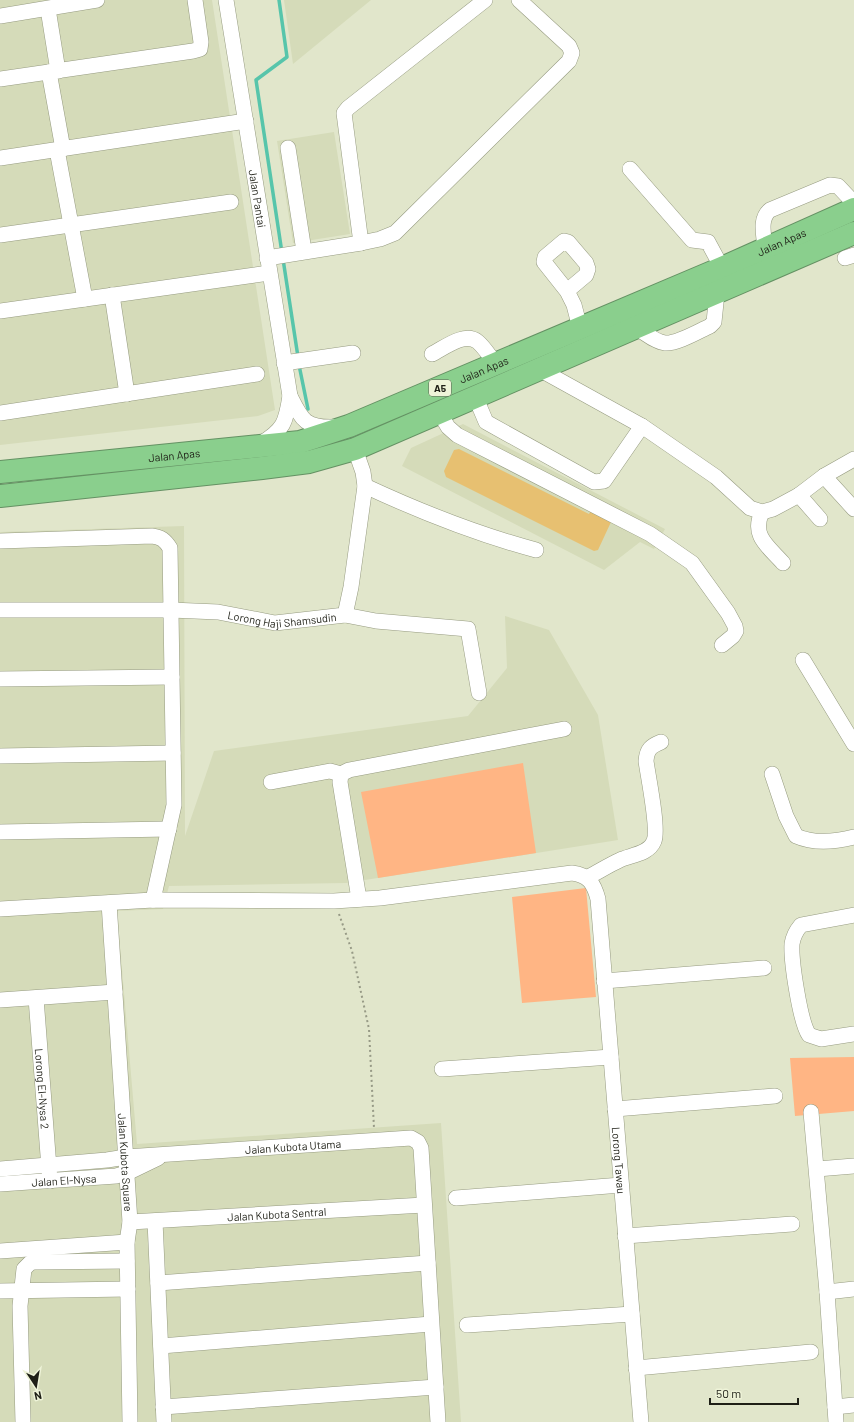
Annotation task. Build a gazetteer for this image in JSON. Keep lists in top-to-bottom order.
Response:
{
  "streets": {
    "highway": ["Jalan Apas", "A5"],
    "street": [
      "Jalan Pantai",
      "Lorong Haji Shamsudin",
      "Lorong El-Nysa 2",
      "Jalan Kubota Utama",
      "Lorong Tawau",
      "Jalan Kubota Square",
      "Jalan El-Nysa",
      "Jalan Kubota Sentral"
    ]
  },
  "crossings": [
    ["Jalan Apas", "Lorong Haji Shamsudin"],
    ["Lorong El-Nysa 2", "Jalan El-Nysa"],
    ["Jalan Kubota Utama", "Jalan Kubota Square"],
    ["Jalan Kubota Utama", "Jalan El-Nysa"],
    ["Jalan Kubota Utama", "Jalan Kubota Sentral"],
    ["Jalan Kubota Square", "Jalan El-Nysa"],
    ["Jalan Kubota Square", "Jalan Kubota Sentral"]
  ],
  "scale_bar": "50 m",
  "north": "bottom"
}
